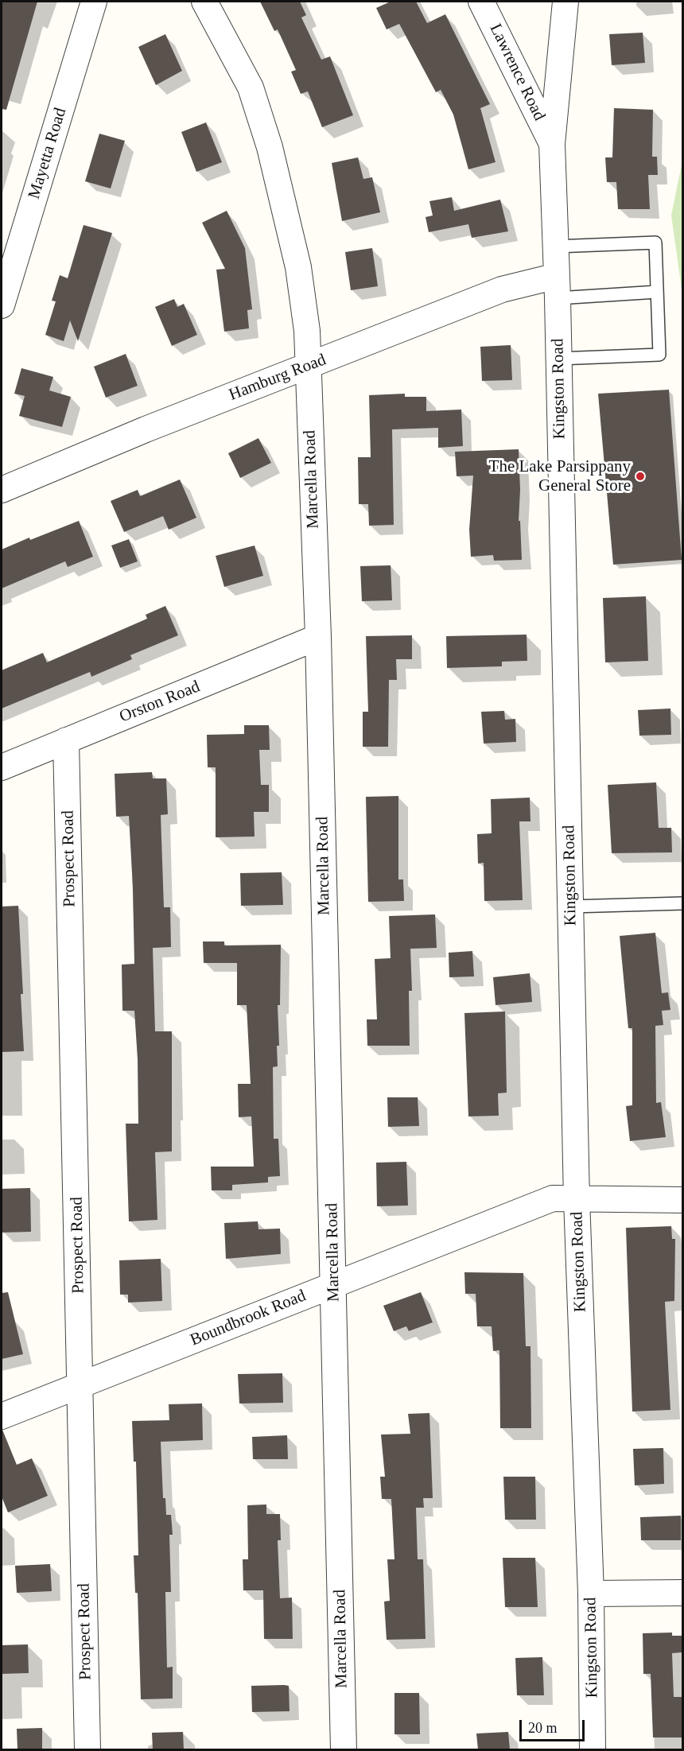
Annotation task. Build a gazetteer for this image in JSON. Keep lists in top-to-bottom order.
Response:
{
  "streets": {
    "street": [
      "Lawrence Road",
      "Mayetta Road",
      "Hamburg Road",
      "Kingston Road",
      "Marcella Road",
      "Orston Road",
      "Prospect Road",
      "Boundbrook Road"
    ]
  },
  "crossings": [
    ["Lawrence Road", "Kingston Road"],
    ["Hamburg Road", "Kingston Road"],
    ["Hamburg Road", "Marcella Road"],
    ["Kingston Road", "Boundbrook Road"],
    ["Marcella Road", "Orston Road"],
    ["Marcella Road", "Boundbrook Road"],
    ["Orston Road", "Prospect Road"],
    ["Prospect Road", "Boundbrook Road"]
  ],
  "places": ["The Lake Parsippany General Store"],
  "scale_bar": "20 m"
}
